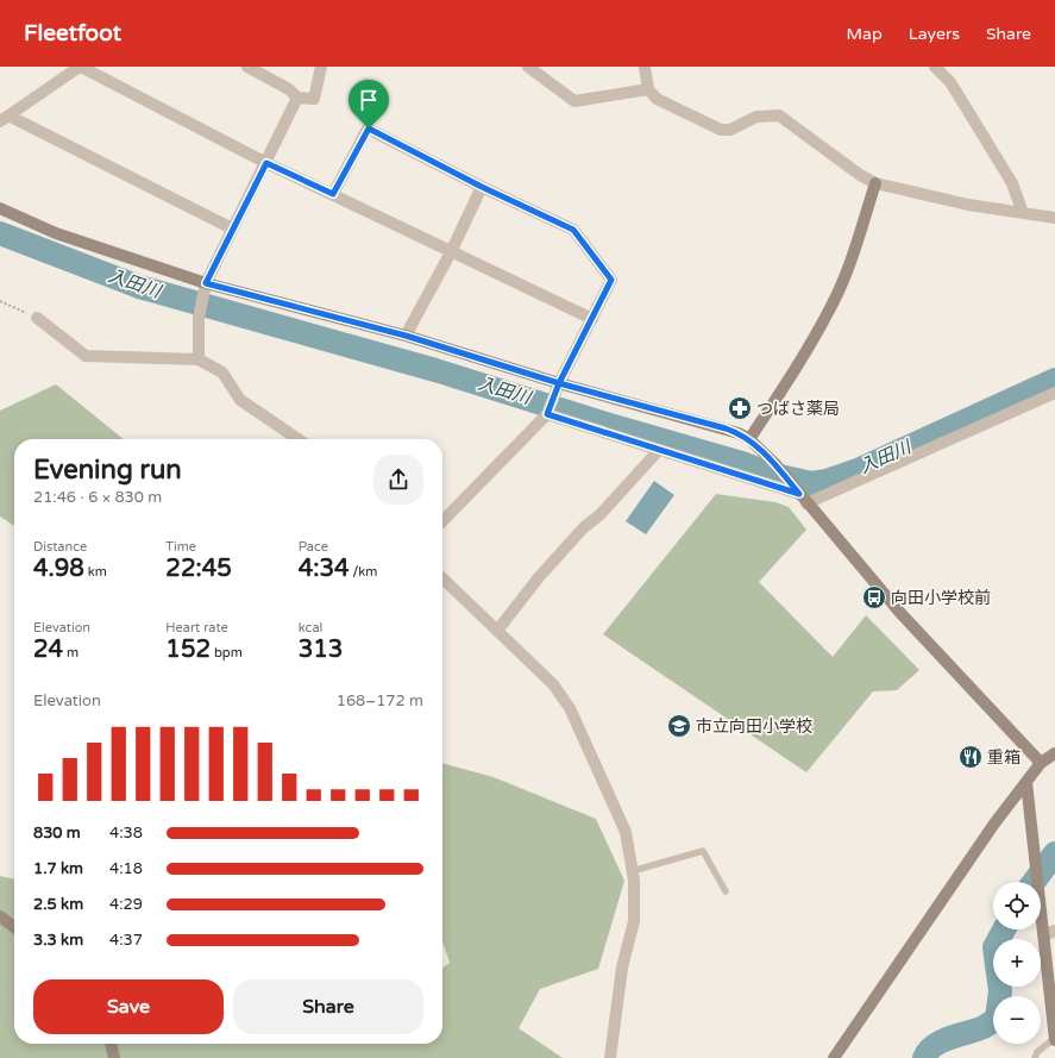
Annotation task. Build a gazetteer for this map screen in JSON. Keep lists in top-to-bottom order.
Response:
{
  "water": ["入田川"],
  "places": {
    "pharmacy": ["つばさ薬局"],
    "bus stop": ["向田小学校前"],
    "school or university": ["市立向田小学校"],
    "restaurant": ["重箱"]
  },
  "page": {
    "header": "Fleetfoot",
    "nav": ["Map", "Layers", "Share"],
    "heading": ["Evening run", "21:46 · 6 × 830 m"],
    "stats": [
      ["Distance", "4.98 km"],
      ["Time", "22:45"],
      ["Pace", "4:34 /km"],
      ["Elevation", "24 m"],
      ["Heart rate", "152 bpm"],
      ["kcal", "313"]
    ],
    "chart": ["Elevation", "168–172 m"],
    "list": [
      {
        "name": "830 m",
        "note": "4:38"
      },
      {
        "name": "1.7 km",
        "note": "4:18"
      },
      {
        "name": "2.5 km",
        "note": "4:29"
      },
      {
        "name": "3.3 km",
        "note": "4:37"
      }
    ],
    "map_buttons": ["+", "−"],
    "buttons": ["Save", "Share"]
  }
}
